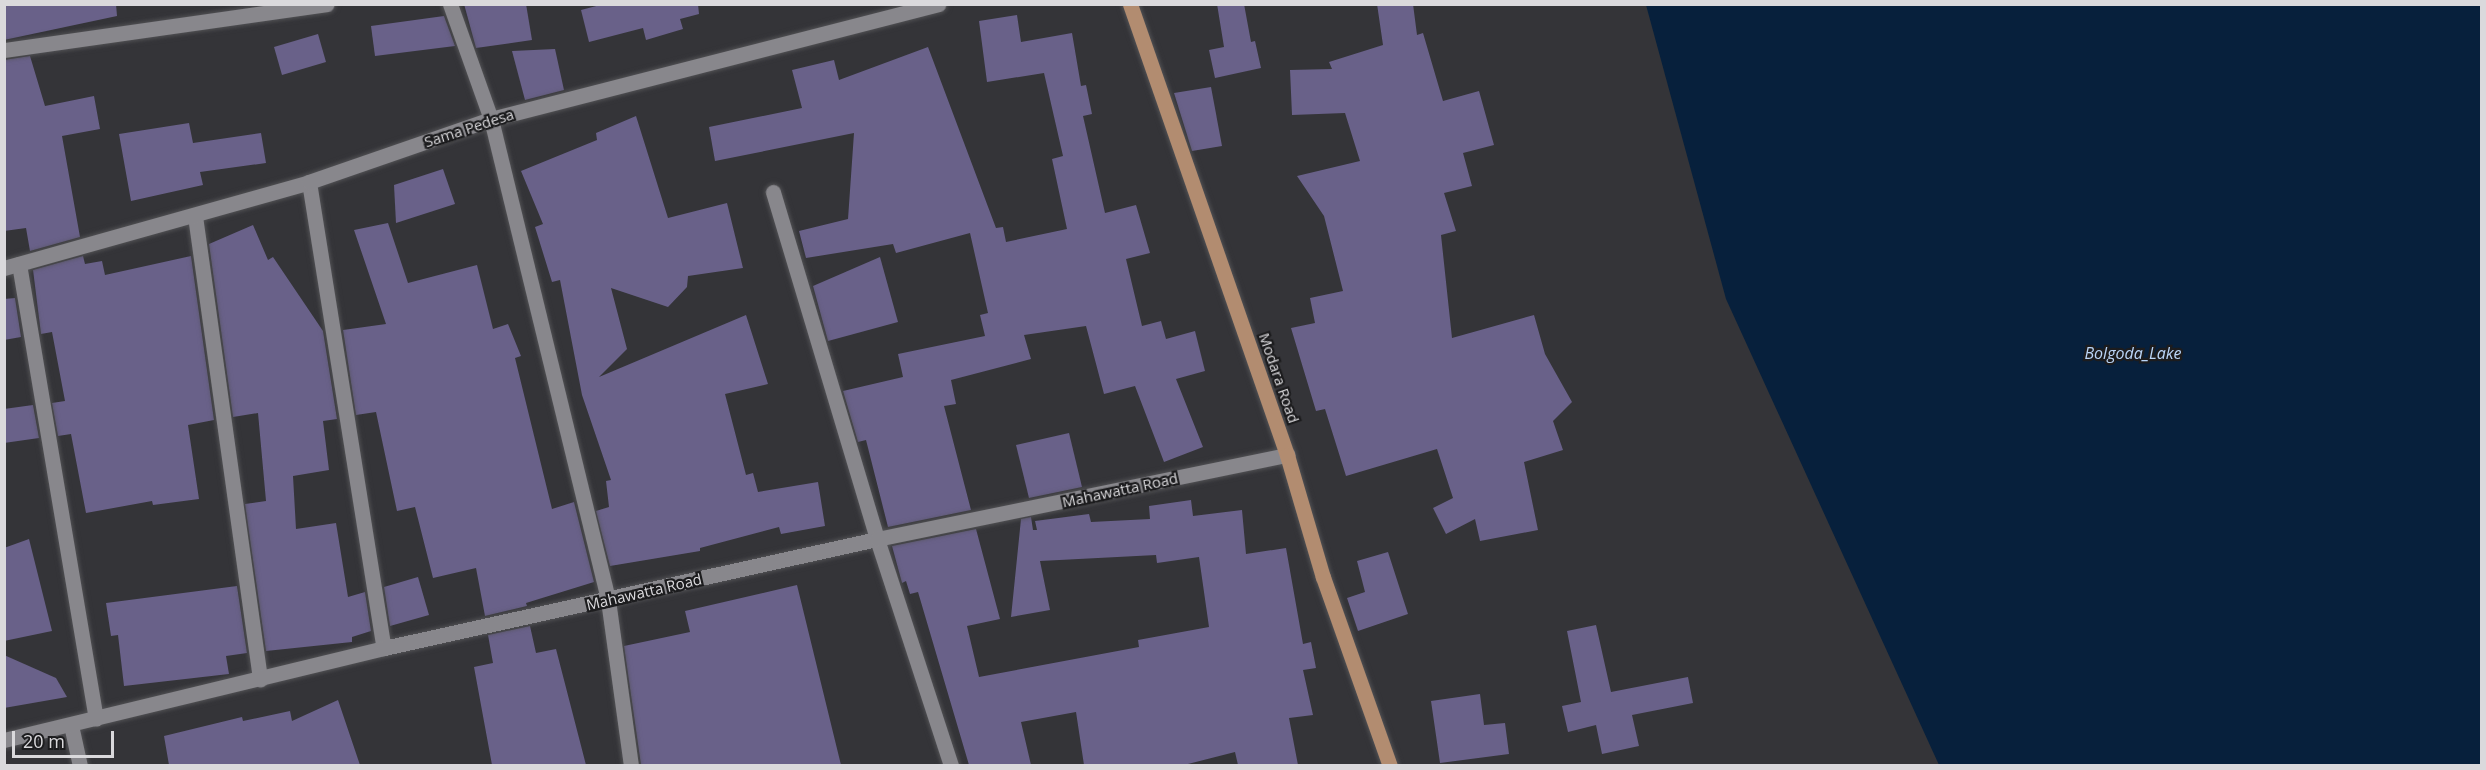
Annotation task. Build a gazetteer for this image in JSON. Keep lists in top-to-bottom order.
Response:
{
  "streets": {
    "main road": ["Modara Road"],
    "street": ["Sama Pedesa", "Mahawatta Road"]
  },
  "crossings": [
    ["Modara Road", "Mahawatta Road"]
  ],
  "water": ["Bolgoda_Lake"],
  "scale_bar": "20 m"
}
